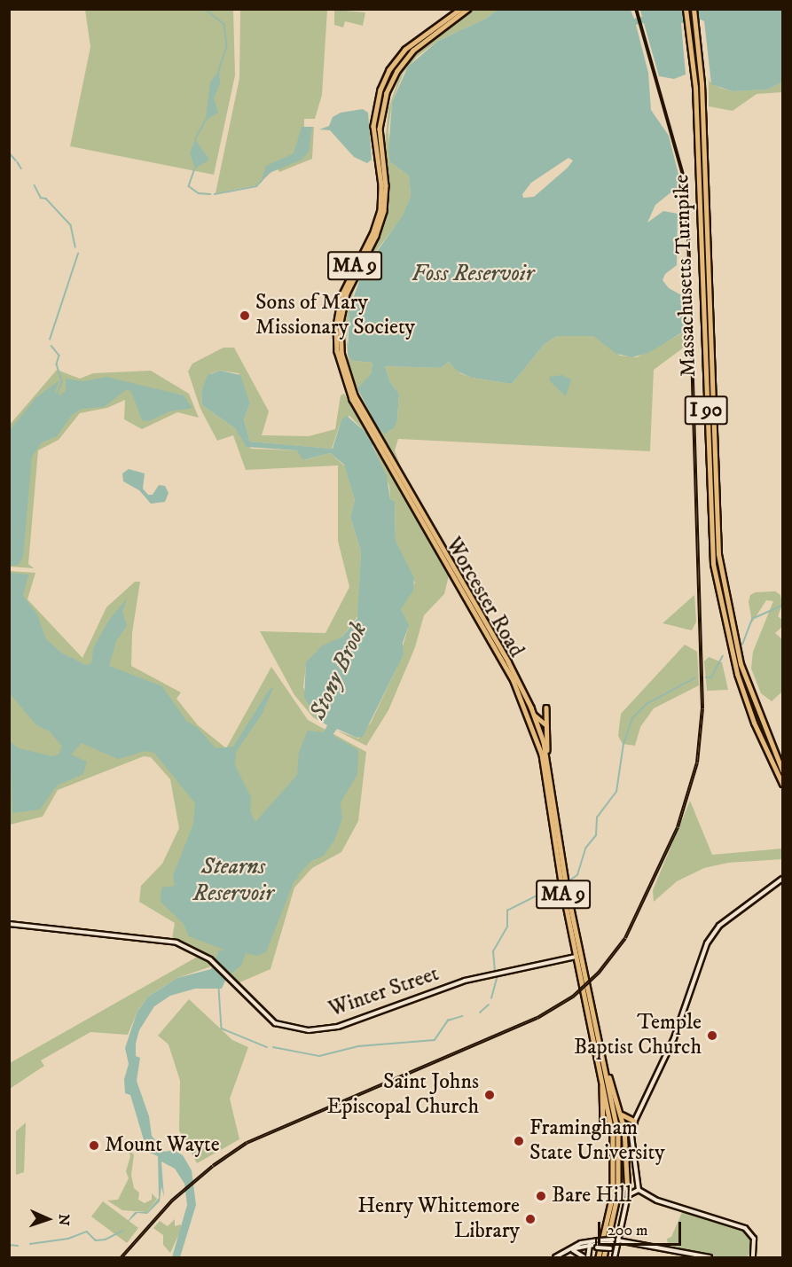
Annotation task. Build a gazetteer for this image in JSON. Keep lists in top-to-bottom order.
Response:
{
  "streets": {
    "highway": [
      "MA 9",
      "Massachusetts Turnpike",
      "I 90",
      "Worcester Road"
    ],
    "main road": ["Winter Street"]
  },
  "crossings": [
    ["Worcester Road", "Winter Street"]
  ],
  "water": ["Foss Reservoir", "Stony Brook", "Stearns Reservoir"],
  "places": [
    "Sons of Mary Missionary Society",
    "Temple Baptist Church",
    "Saint Johns Episcopal Church",
    "Framingham State University",
    "Mount Wayte",
    "Bare Hill",
    "Henry Whittemore Library"
  ],
  "scale_bar": "200 m",
  "north": "right"
}
